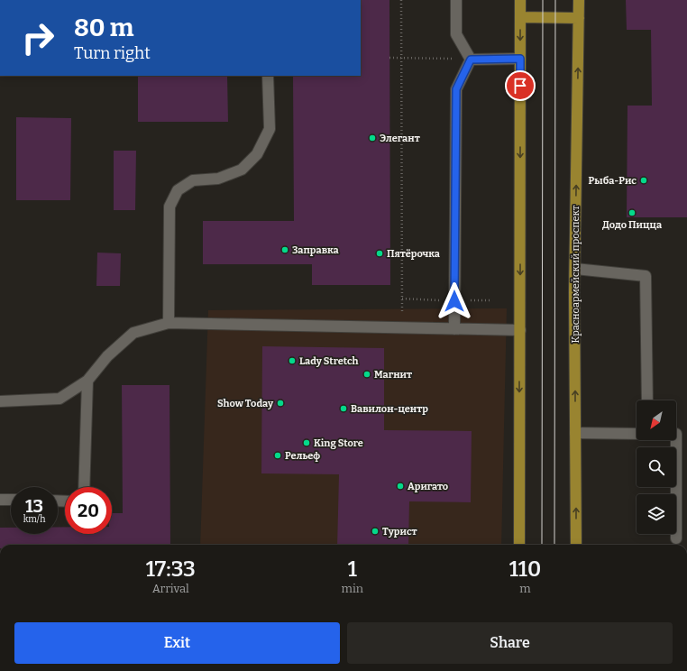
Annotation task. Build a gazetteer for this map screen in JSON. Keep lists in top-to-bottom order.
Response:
{
  "streets": {
    "main road": ["Красноармейский проспект"]
  },
  "places": [
    "Элегант",
    "Рыба-Рис",
    "Додо Пицца",
    "Заправка",
    "Пятёрочка",
    "Lady Stretch",
    "Магнит",
    "Show Today",
    "Вавилон-центр",
    "King Store",
    "Рельеф",
    "Аригато",
    "Турист"
  ],
  "north": "bottom left",
  "page": {
    "turn": ["80 m", "Turn right"],
    "speed": "13 km/h",
    "limit": "20",
    "eta": [
      "17:33",
      "Arrival",
      "1",
      "min",
      "110",
      "m"
    ],
    "buttons": ["Exit", "Share"]
  }
}
